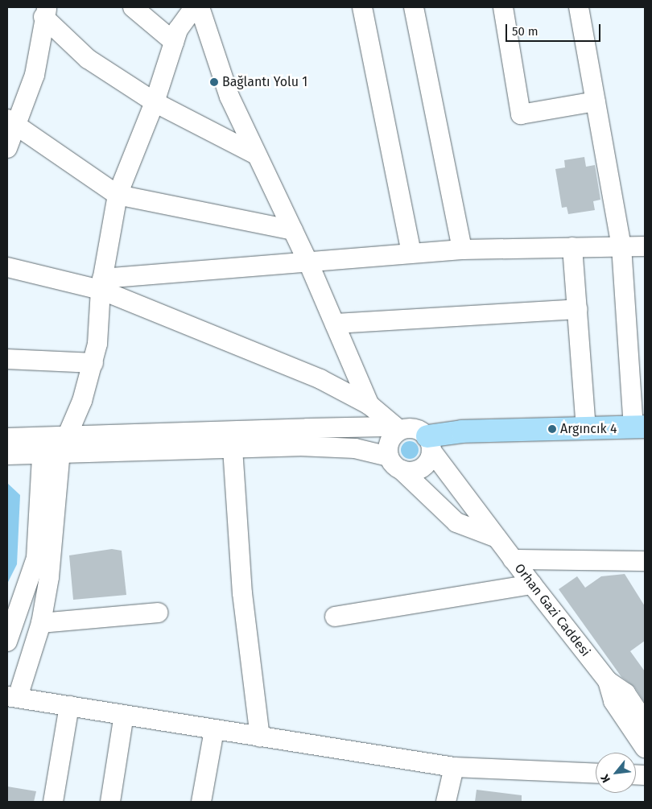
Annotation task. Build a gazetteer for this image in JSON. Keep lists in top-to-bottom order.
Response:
{
  "streets": {
    "street": ["Orhan Gazi Caddesi"]
  },
  "places": ["Bağlantı Yolu 1", "Argıncık 4"],
  "scale_bar": "50 m",
  "north": "bottom left"
}
